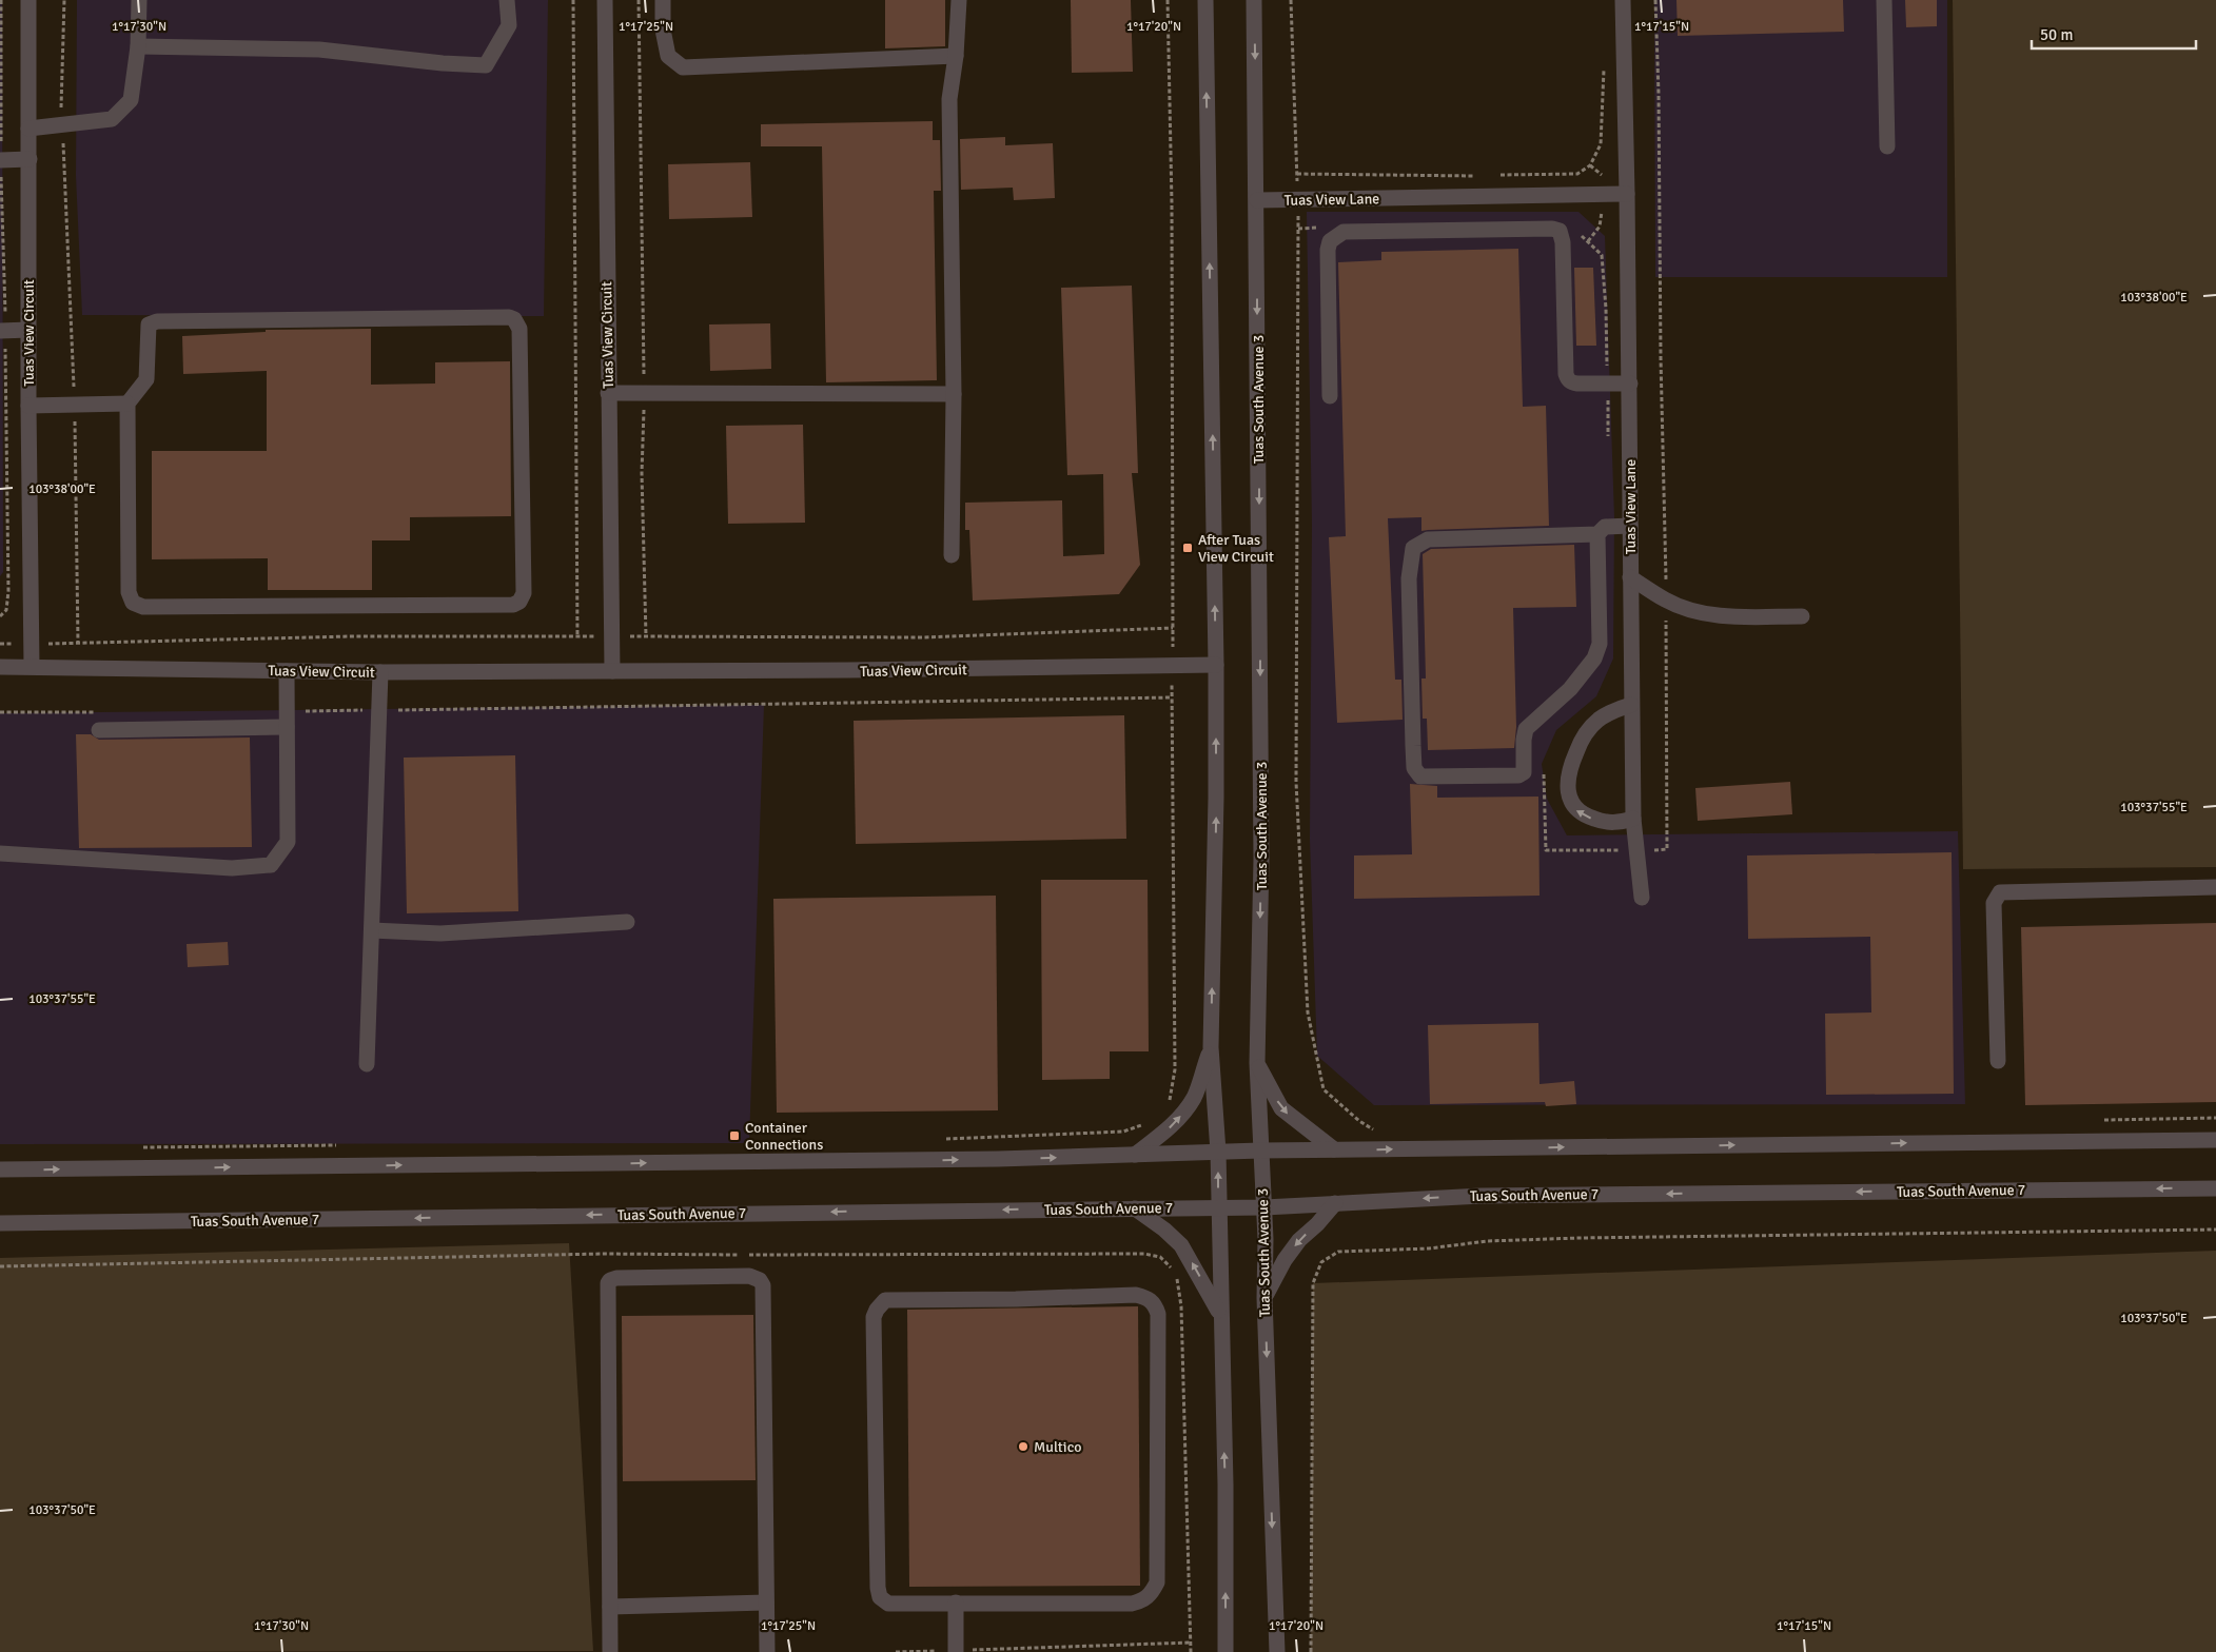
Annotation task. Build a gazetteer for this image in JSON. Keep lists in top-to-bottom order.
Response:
{
  "streets": {
    "street": [
      "Tuas View Lane",
      "Tuas View Circuit",
      "Tuas South Avenue 3",
      "Tuas South Avenue 7"
    ]
  },
  "crossings": [
    ["Tuas View Lane", "Tuas South Avenue 3"],
    ["Tuas South Avenue 3", "Tuas South Avenue 7"]
  ],
  "places": {
    "transit": ["After Tuas View Circuit", "Container Connections"],
    "other": ["Multico"]
  },
  "scale_bar": "50 m",
  "coordinates": [
    "1°17'30\"N",
    "1°17'25\"N",
    "1°17'20\"N",
    "1°17'15\"N",
    "103°38'00\"E",
    "103°37'55\"E",
    "103°37'50\"E"
  ]
}
